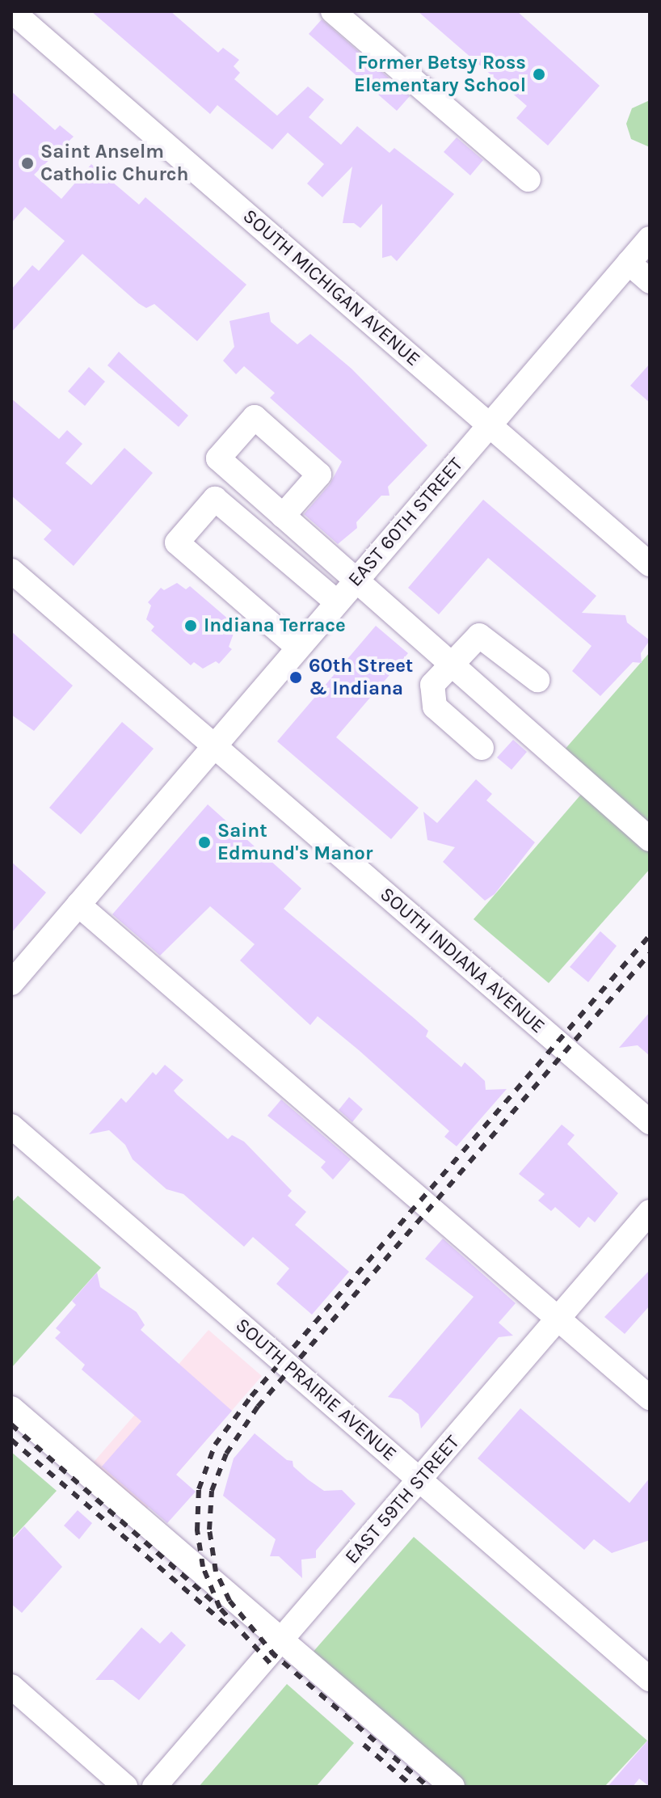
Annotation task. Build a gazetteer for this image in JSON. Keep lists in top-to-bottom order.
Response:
{
  "streets": {
    "street": [
      "SOUTH MICHIGAN AVENUE",
      "EAST 60TH STREET",
      "SOUTH INDIANA AVENUE",
      "SOUTH PRAIRIE AVENUE",
      "EAST 59TH STREET"
    ]
  },
  "crossings": [
    ["SOUTH MICHIGAN AVENUE", "EAST 60TH STREET"],
    ["EAST 60TH STREET", "SOUTH INDIANA AVENUE"],
    ["SOUTH PRAIRIE AVENUE", "EAST 59TH STREET"]
  ],
  "places": [
    "Former Betsy Ross Elementary School",
    "Saint Anselm Catholic Church",
    "Indiana Terrace",
    "60th Street & Indiana",
    "Saint Edmund's Manor"
  ]
}
